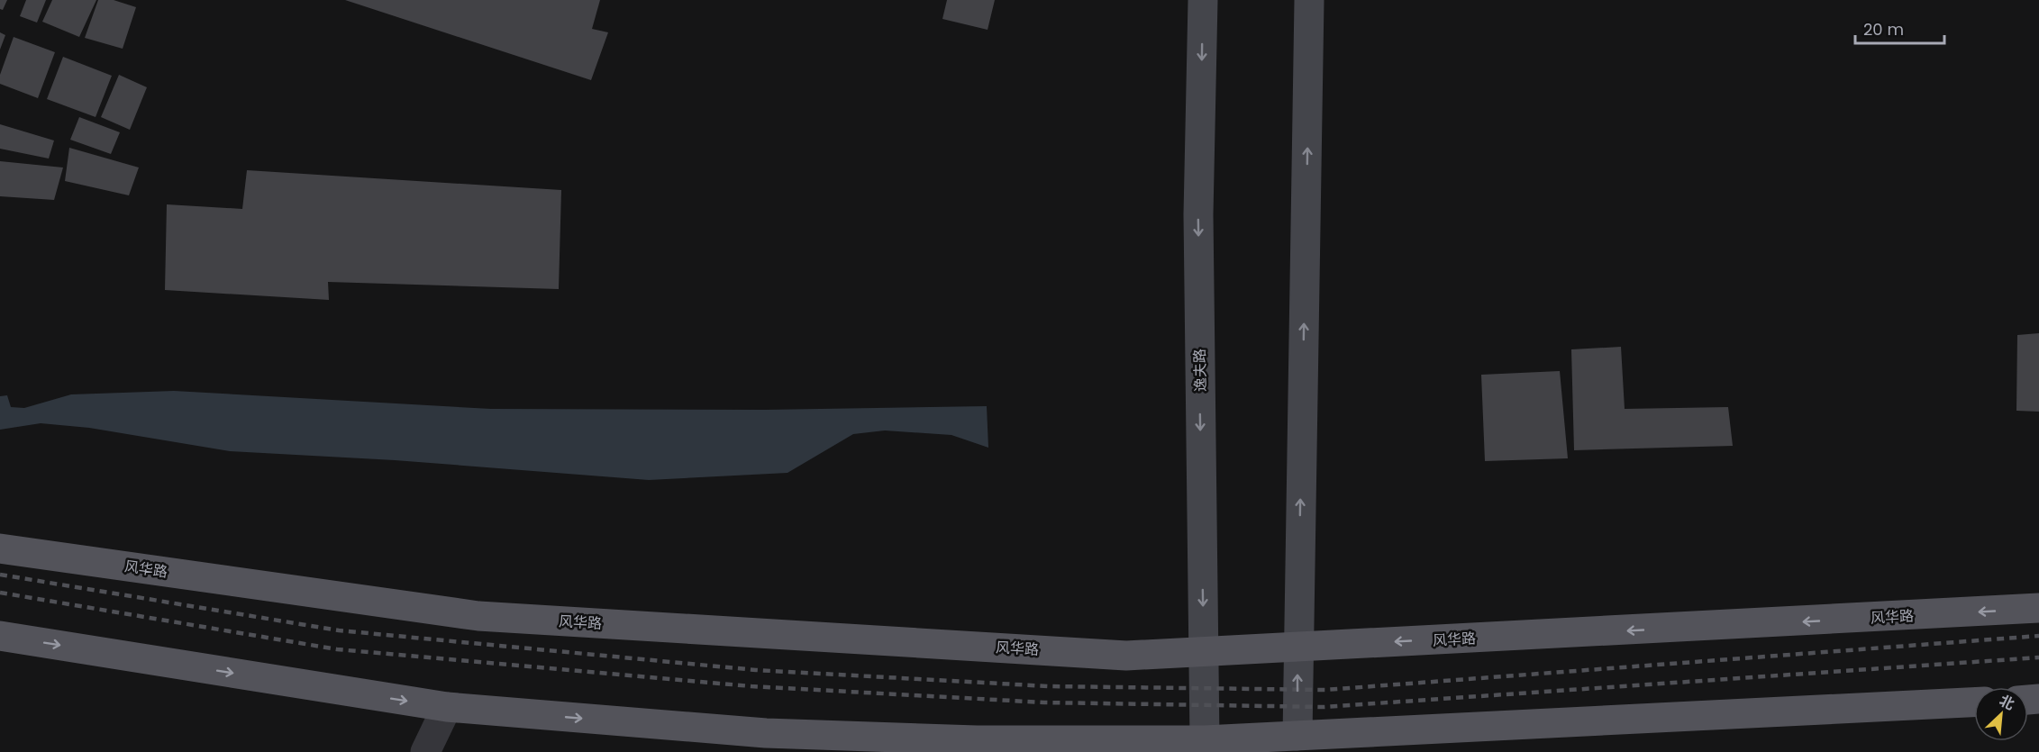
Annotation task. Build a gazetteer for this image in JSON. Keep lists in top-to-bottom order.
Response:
{
  "streets": {
    "main road": ["逸夫路", "风华路"]
  },
  "crossings": [
    ["逸夫路", "风华路"]
  ],
  "scale_bar": "20 m",
  "north": "top right"
}
